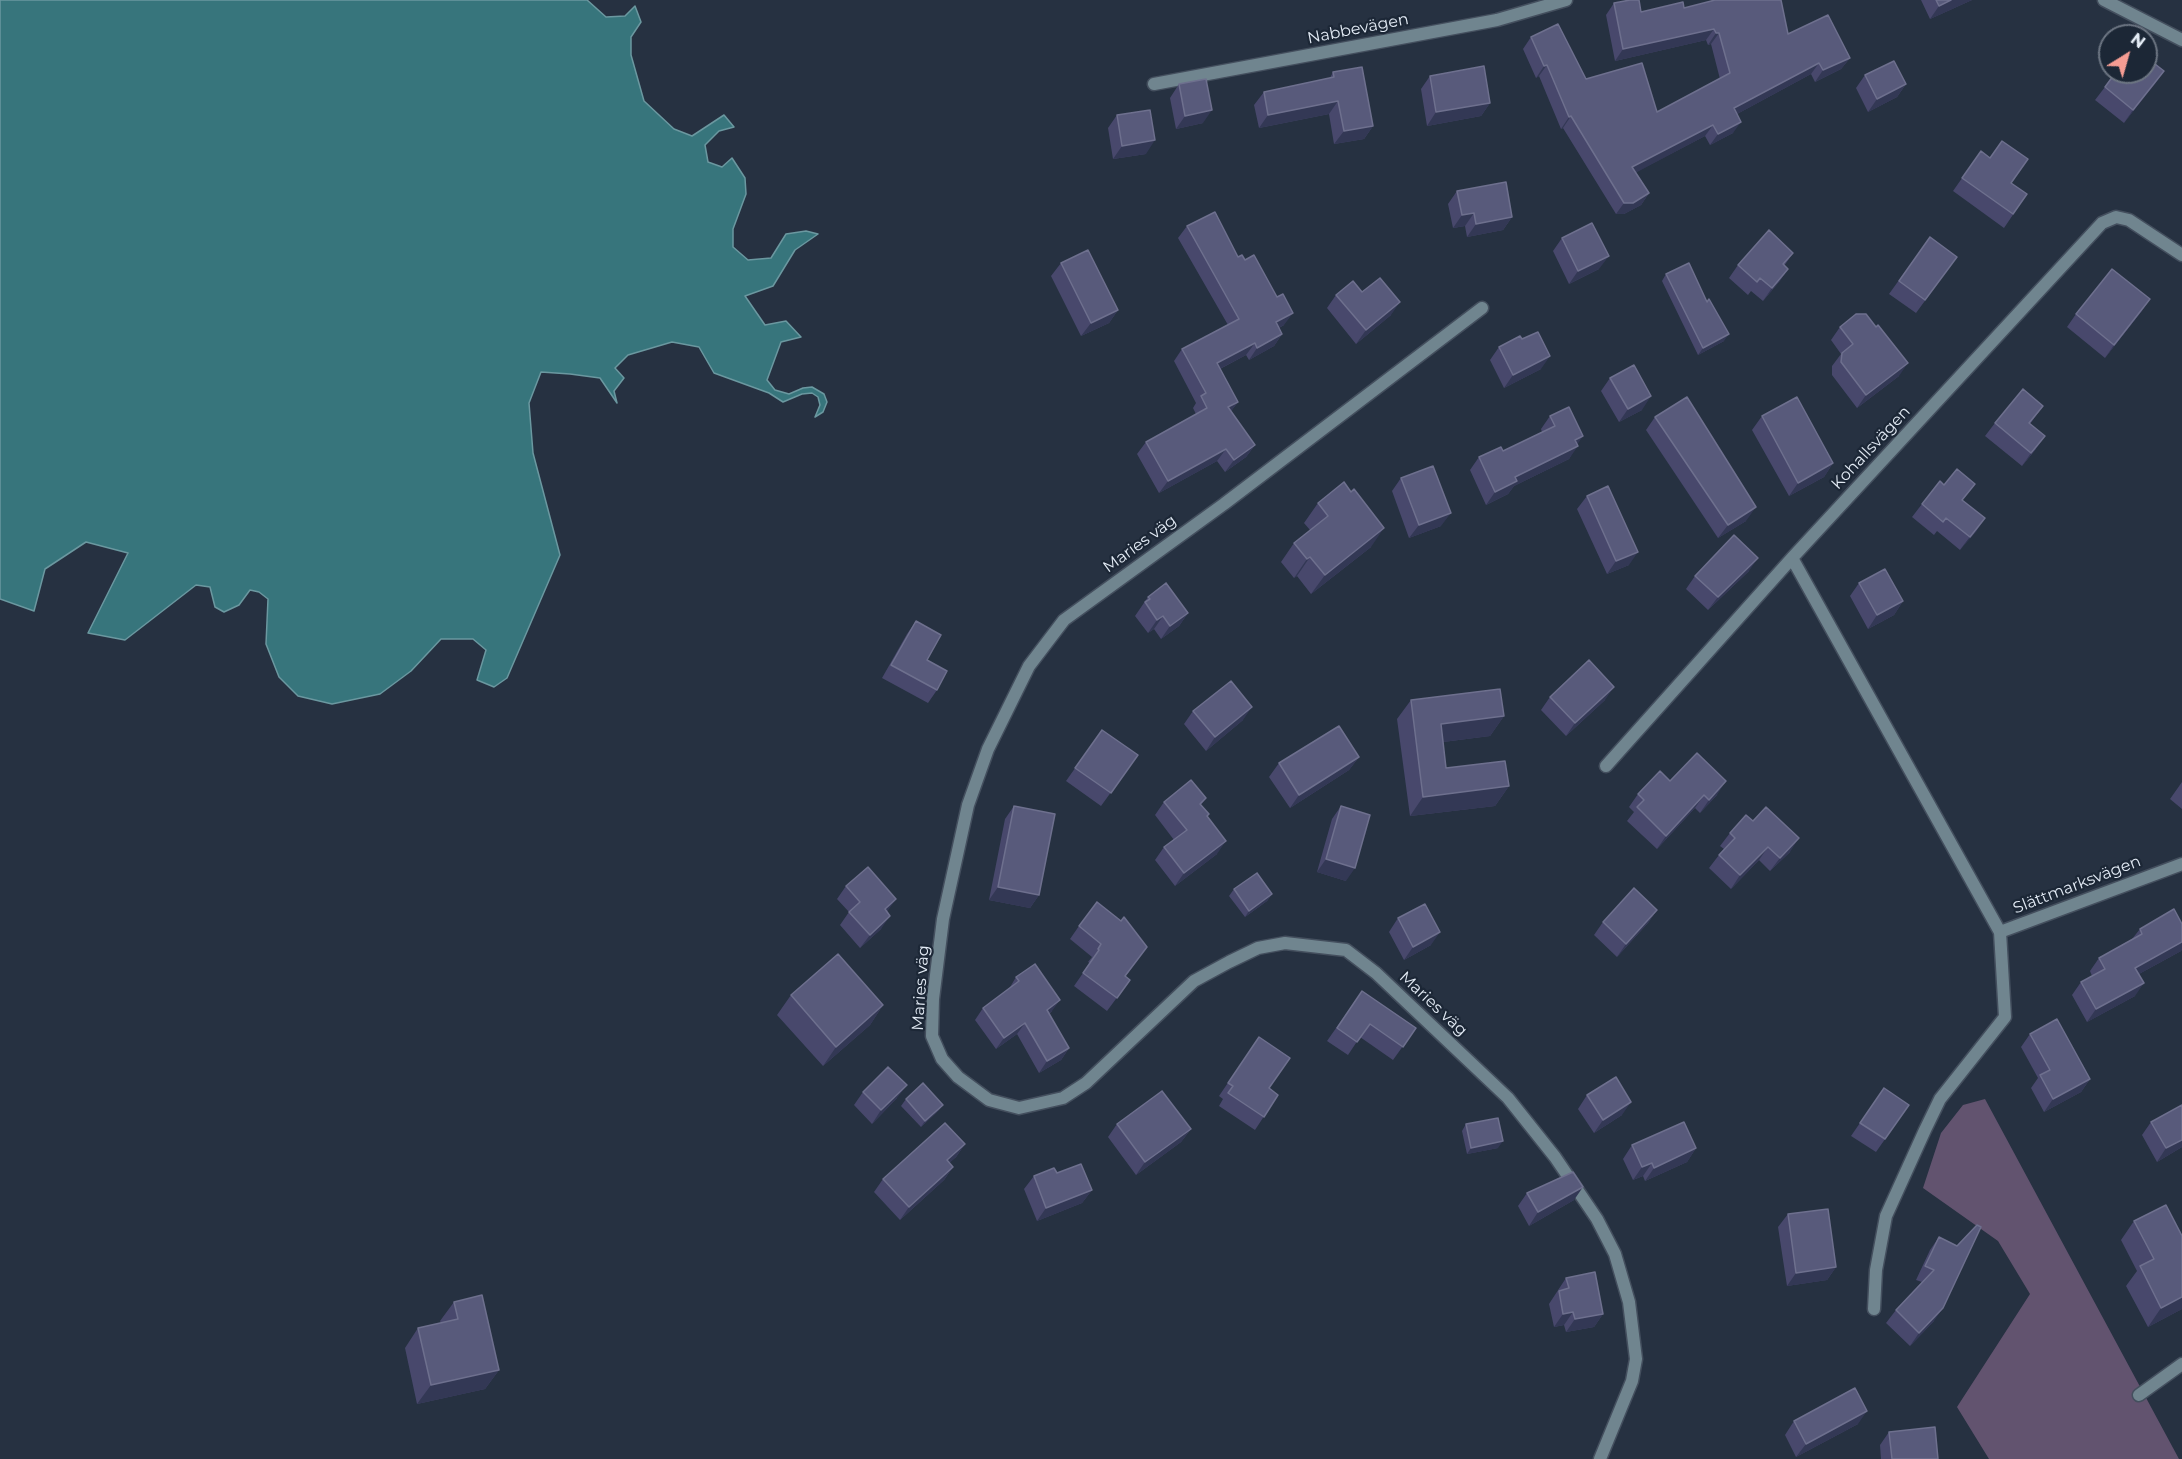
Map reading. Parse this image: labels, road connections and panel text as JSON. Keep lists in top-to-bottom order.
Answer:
{
  "streets": {
    "street": [
      "Nabbevägen",
      "Kohallsvägen",
      "Maries väg",
      "Slättmarksvägen"
    ]
  },
  "north": "top right"
}
